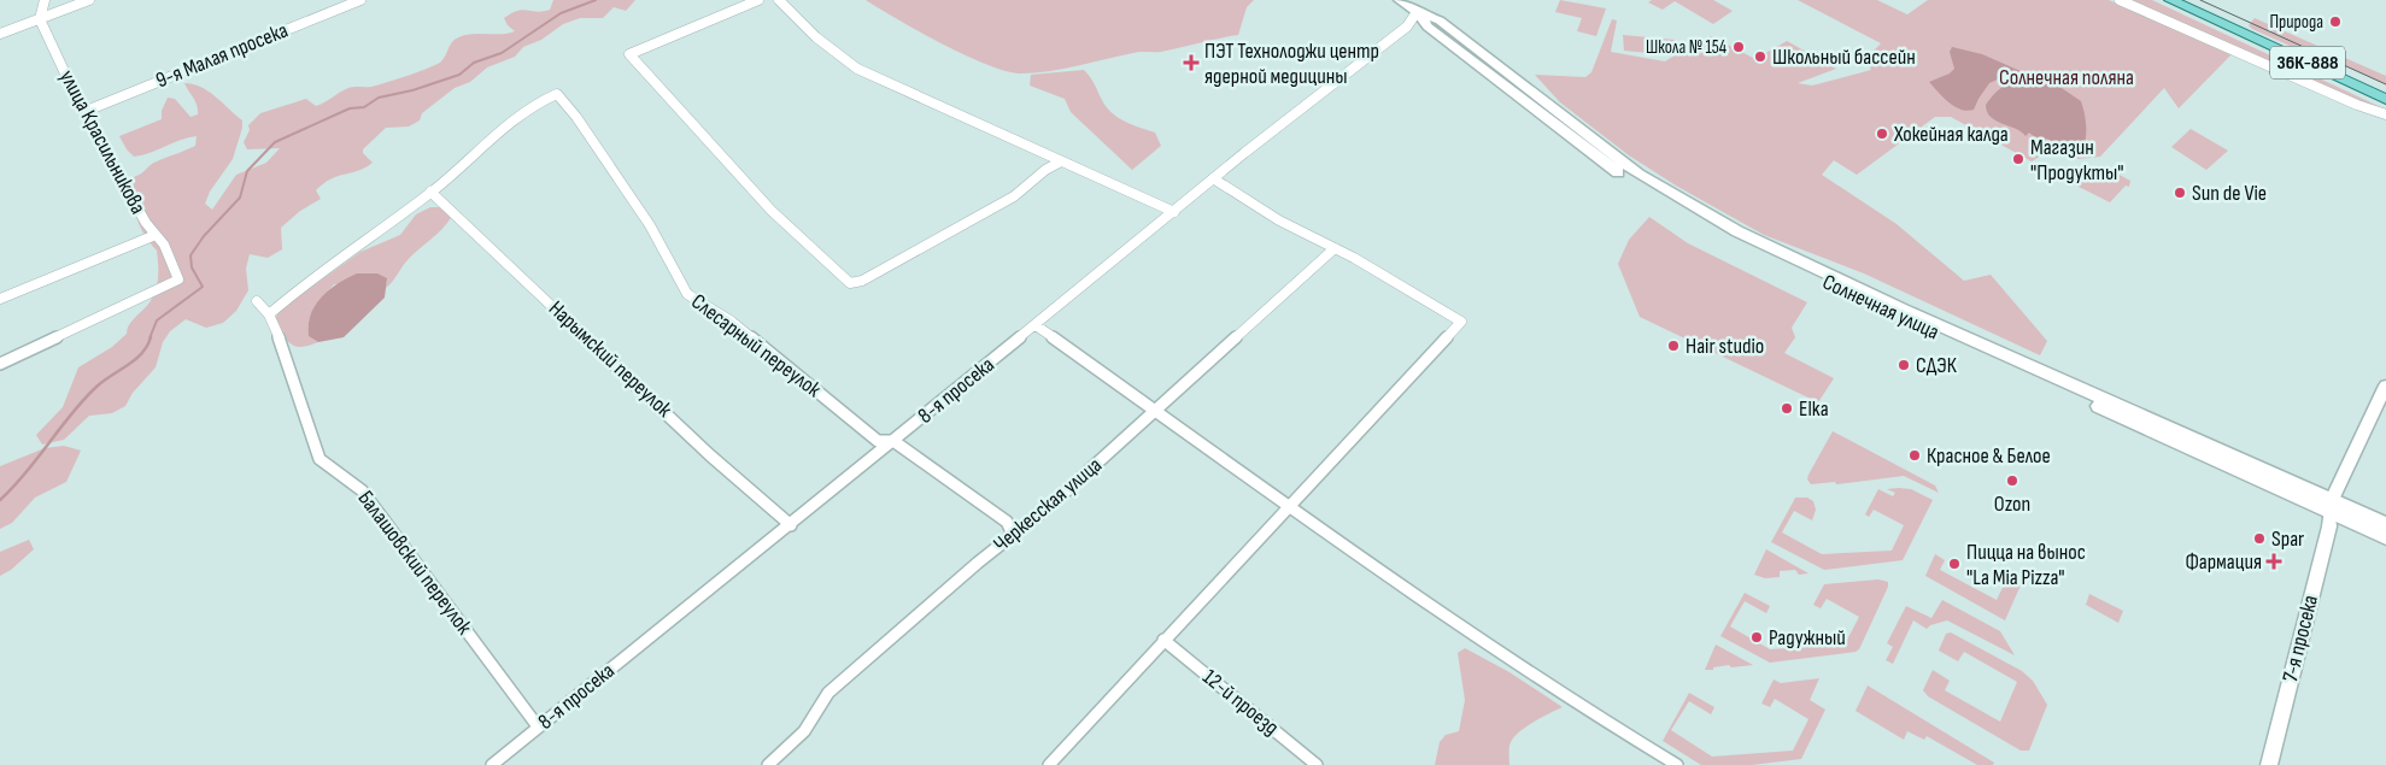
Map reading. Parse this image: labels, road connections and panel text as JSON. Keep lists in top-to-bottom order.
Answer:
{
  "streets": {
    "main road": ["36К-888", "Солнечная улица"],
    "street": [
      "9-я Малая просека",
      "улица Красильникова",
      "Слесарный переулок",
      "Нарымский переулок",
      "8-я просека",
      "Черкесская улица",
      "Балашовский переулок",
      "7-я просека",
      "12-й проезд"
    ]
  },
  "crossings": [
    ["9-я Малая просека", "улица Красильникова"],
    ["Солнечная улица", "8-я просека"],
    ["Солнечная улица", "7-я просека"],
    ["Слесарный переулок", "Нарымский переулок"],
    ["Слесарный переулок", "8-я просека"],
    ["Слесарный переулок", "Черкесская улица"],
    ["Нарымский переулок", "8-я просека"],
    ["8-я просека", "Балашовский переулок"]
  ],
  "parks": ["Солнечная поляна"],
  "places": {
    "other": [
      "Природа",
      "Школа № 154",
      "Школьный бассейн",
      "Хокейная калда",
      "Магазин \"Продукты\"",
      "Sun de Vie",
      "Hair studio",
      "СДЭК",
      "Elka",
      "Красное & Белое",
      "Ozon",
      "Spar",
      "Пицца на вынос \"La Mia Pizza\"",
      "Радужный"
    ],
    "health": ["ПЭТ Технолоджи центр ядерной медицины", "Фармация"]
  }
}
